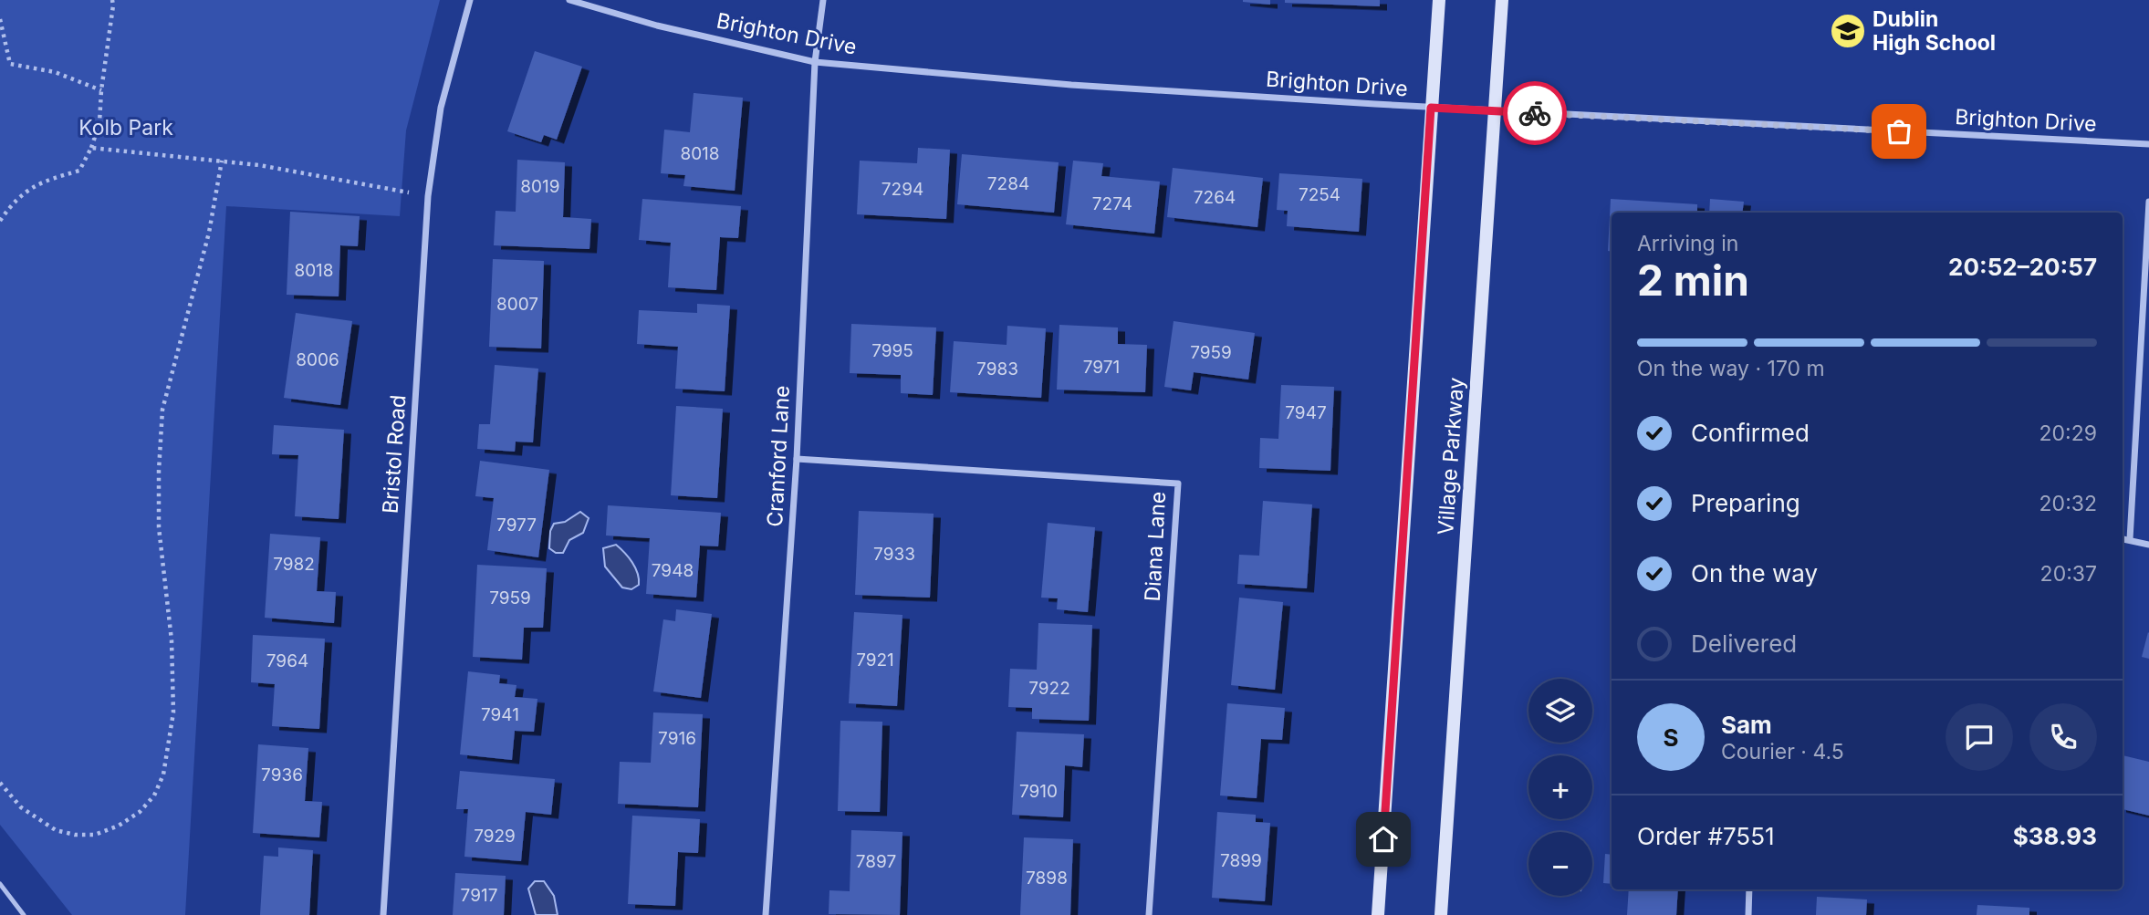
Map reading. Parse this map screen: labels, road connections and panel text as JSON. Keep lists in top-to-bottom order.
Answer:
{
  "streets": {
    "street": [
      "Brighton Drive",
      "Bristol Road",
      "Cranford Lane",
      "Village Parkway",
      "Diana Lane"
    ]
  },
  "crossings": [
    ["Brighton Drive", "Cranford Lane"],
    ["Brighton Drive", "Village Parkway"],
    ["Cranford Lane", "Diana Lane"]
  ],
  "parks": ["Kolb Park"],
  "places": {
    "school or university": ["Dublin High School"]
  },
  "house_numbers": [
    "8018",
    "7284",
    "8019",
    "7294",
    "7254",
    "7264",
    "7274",
    "8018",
    "8007",
    "7995",
    "7959",
    "8006",
    "7971",
    "7983",
    "7947",
    "7977",
    "7933",
    "7982",
    "7948",
    "7959",
    "7921",
    "7964",
    "7922",
    "7941",
    "7916",
    "7936",
    "7910",
    "7929",
    "7899",
    "7897",
    "7898",
    "7917"
  ],
  "page": {
    "heading": ["2 min", "Arriving in", "20:52–20:57"],
    "panel": [
      "Sam",
      "Courier · 4.5",
      "Order #7551",
      "$38.93"
    ],
    "bar": "On the way · 170 m",
    "list": [
      ["Confirmed", "20:29"],
      ["Preparing", "20:32"],
      ["On the way", "20:37"],
      "Delivered"
    ],
    "map_buttons": ["+", "−"],
    "round": "S"
  }
}
